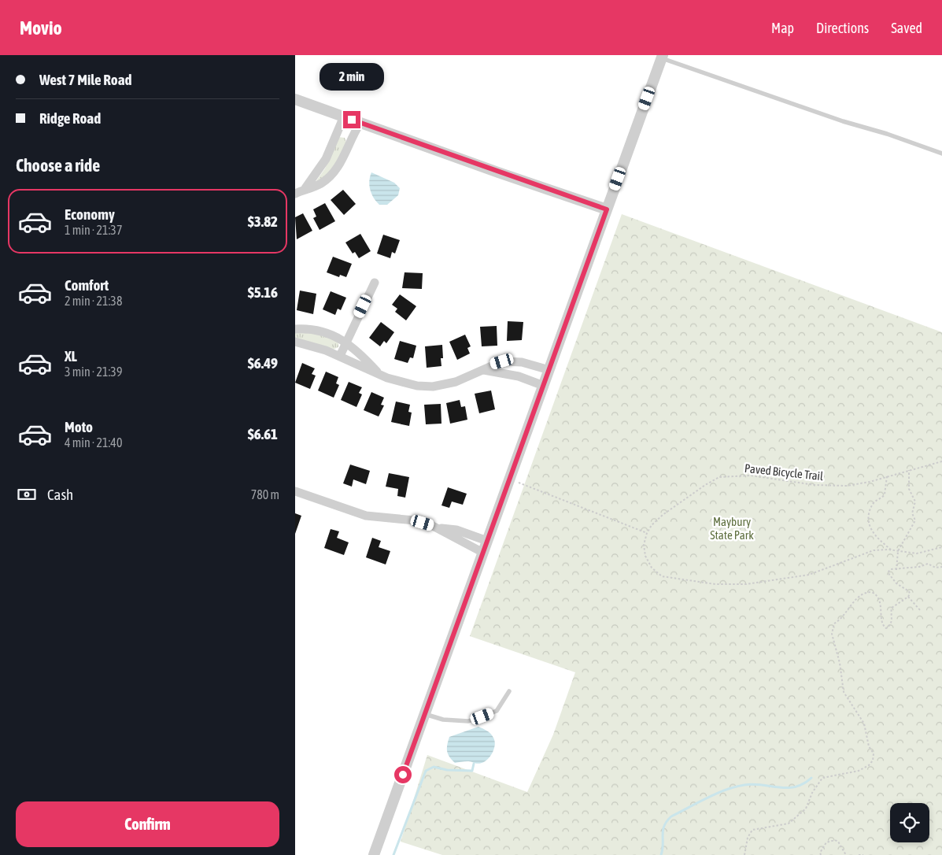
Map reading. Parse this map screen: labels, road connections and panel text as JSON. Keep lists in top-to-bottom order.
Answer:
{
  "streets": {
    "path": ["Paved Bicycle Trail"]
  },
  "parks": ["Maybury State Park"],
  "page": {
    "header": "Movio",
    "nav": ["Map", "Directions", "Saved"],
    "banner": ["West 7 Mile Road", "Ridge Road"],
    "bubble": "2 min",
    "heading": "Choose a ride",
    "list": [
      {
        "name": "Economy",
        "note": "1 min · 21:37",
        "value": "$3.82"
      },
      {
        "name": "Comfort",
        "note": "2 min · 21:38",
        "value": "$5.16"
      },
      {
        "name": "XL",
        "note": "3 min · 21:39",
        "value": "$6.49"
      },
      {
        "name": "Moto",
        "note": "4 min · 21:40",
        "value": "$6.61"
      }
    ],
    "pay": ["Cash", "780 m"],
    "buttons": "Confirm"
  }
}
